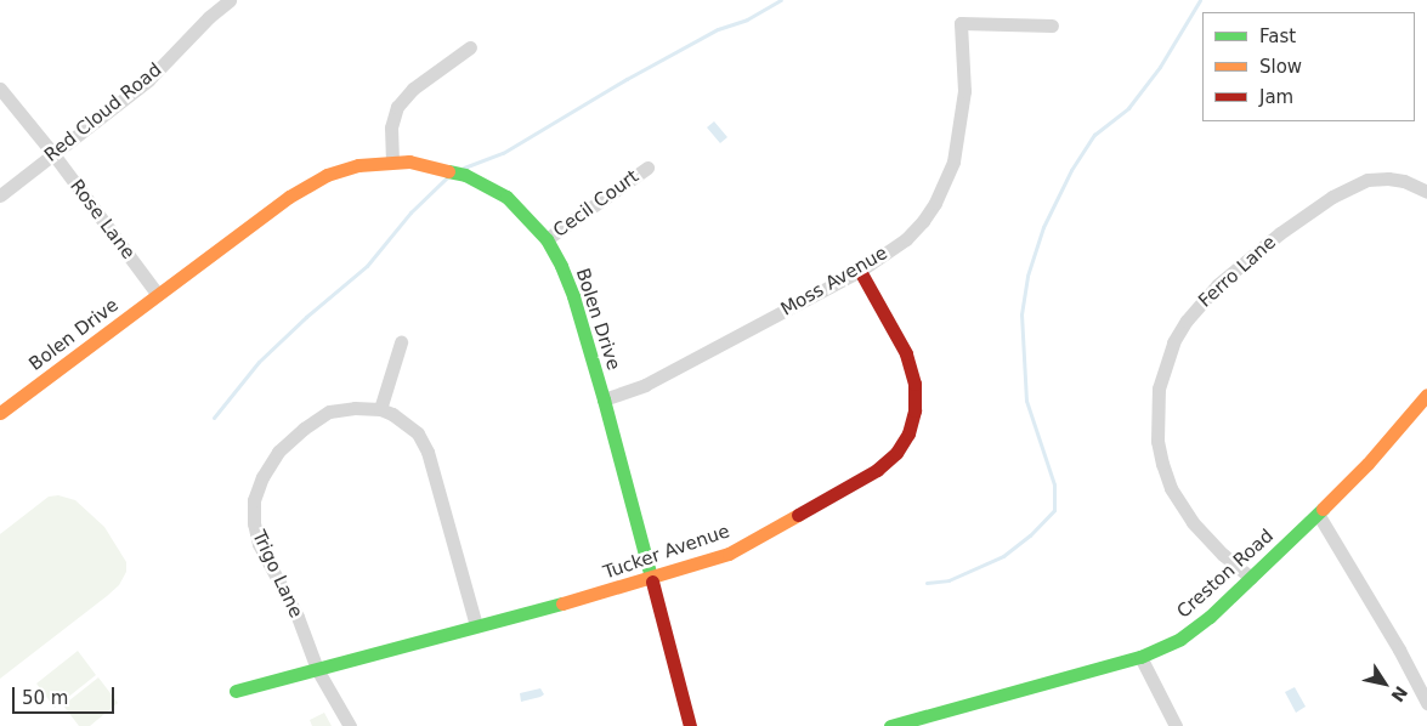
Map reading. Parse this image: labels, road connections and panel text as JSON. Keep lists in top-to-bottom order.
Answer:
{
  "streets": {
    "street": [
      "Red Cloud Road",
      "Cecil Court",
      "Rose Lane",
      "Ferro Lane",
      "Moss Avenue",
      "Bolen Drive",
      "Tucker Avenue",
      "Trigo Lane",
      "Creston Road"
    ]
  },
  "crossings": [
    ["Red Cloud Road", "Rose Lane"],
    ["Cecil Court", "Bolen Drive"],
    ["Rose Lane", "Bolen Drive"],
    ["Ferro Lane", "Creston Road"],
    ["Moss Avenue", "Bolen Drive"],
    ["Moss Avenue", "Tucker Avenue"],
    ["Bolen Drive", "Tucker Avenue"],
    ["Tucker Avenue", "Trigo Lane"]
  ],
  "legend": ["Fast", "Slow", "Jam"],
  "scale_bar": "50 m",
  "north": "bottom right"
}
